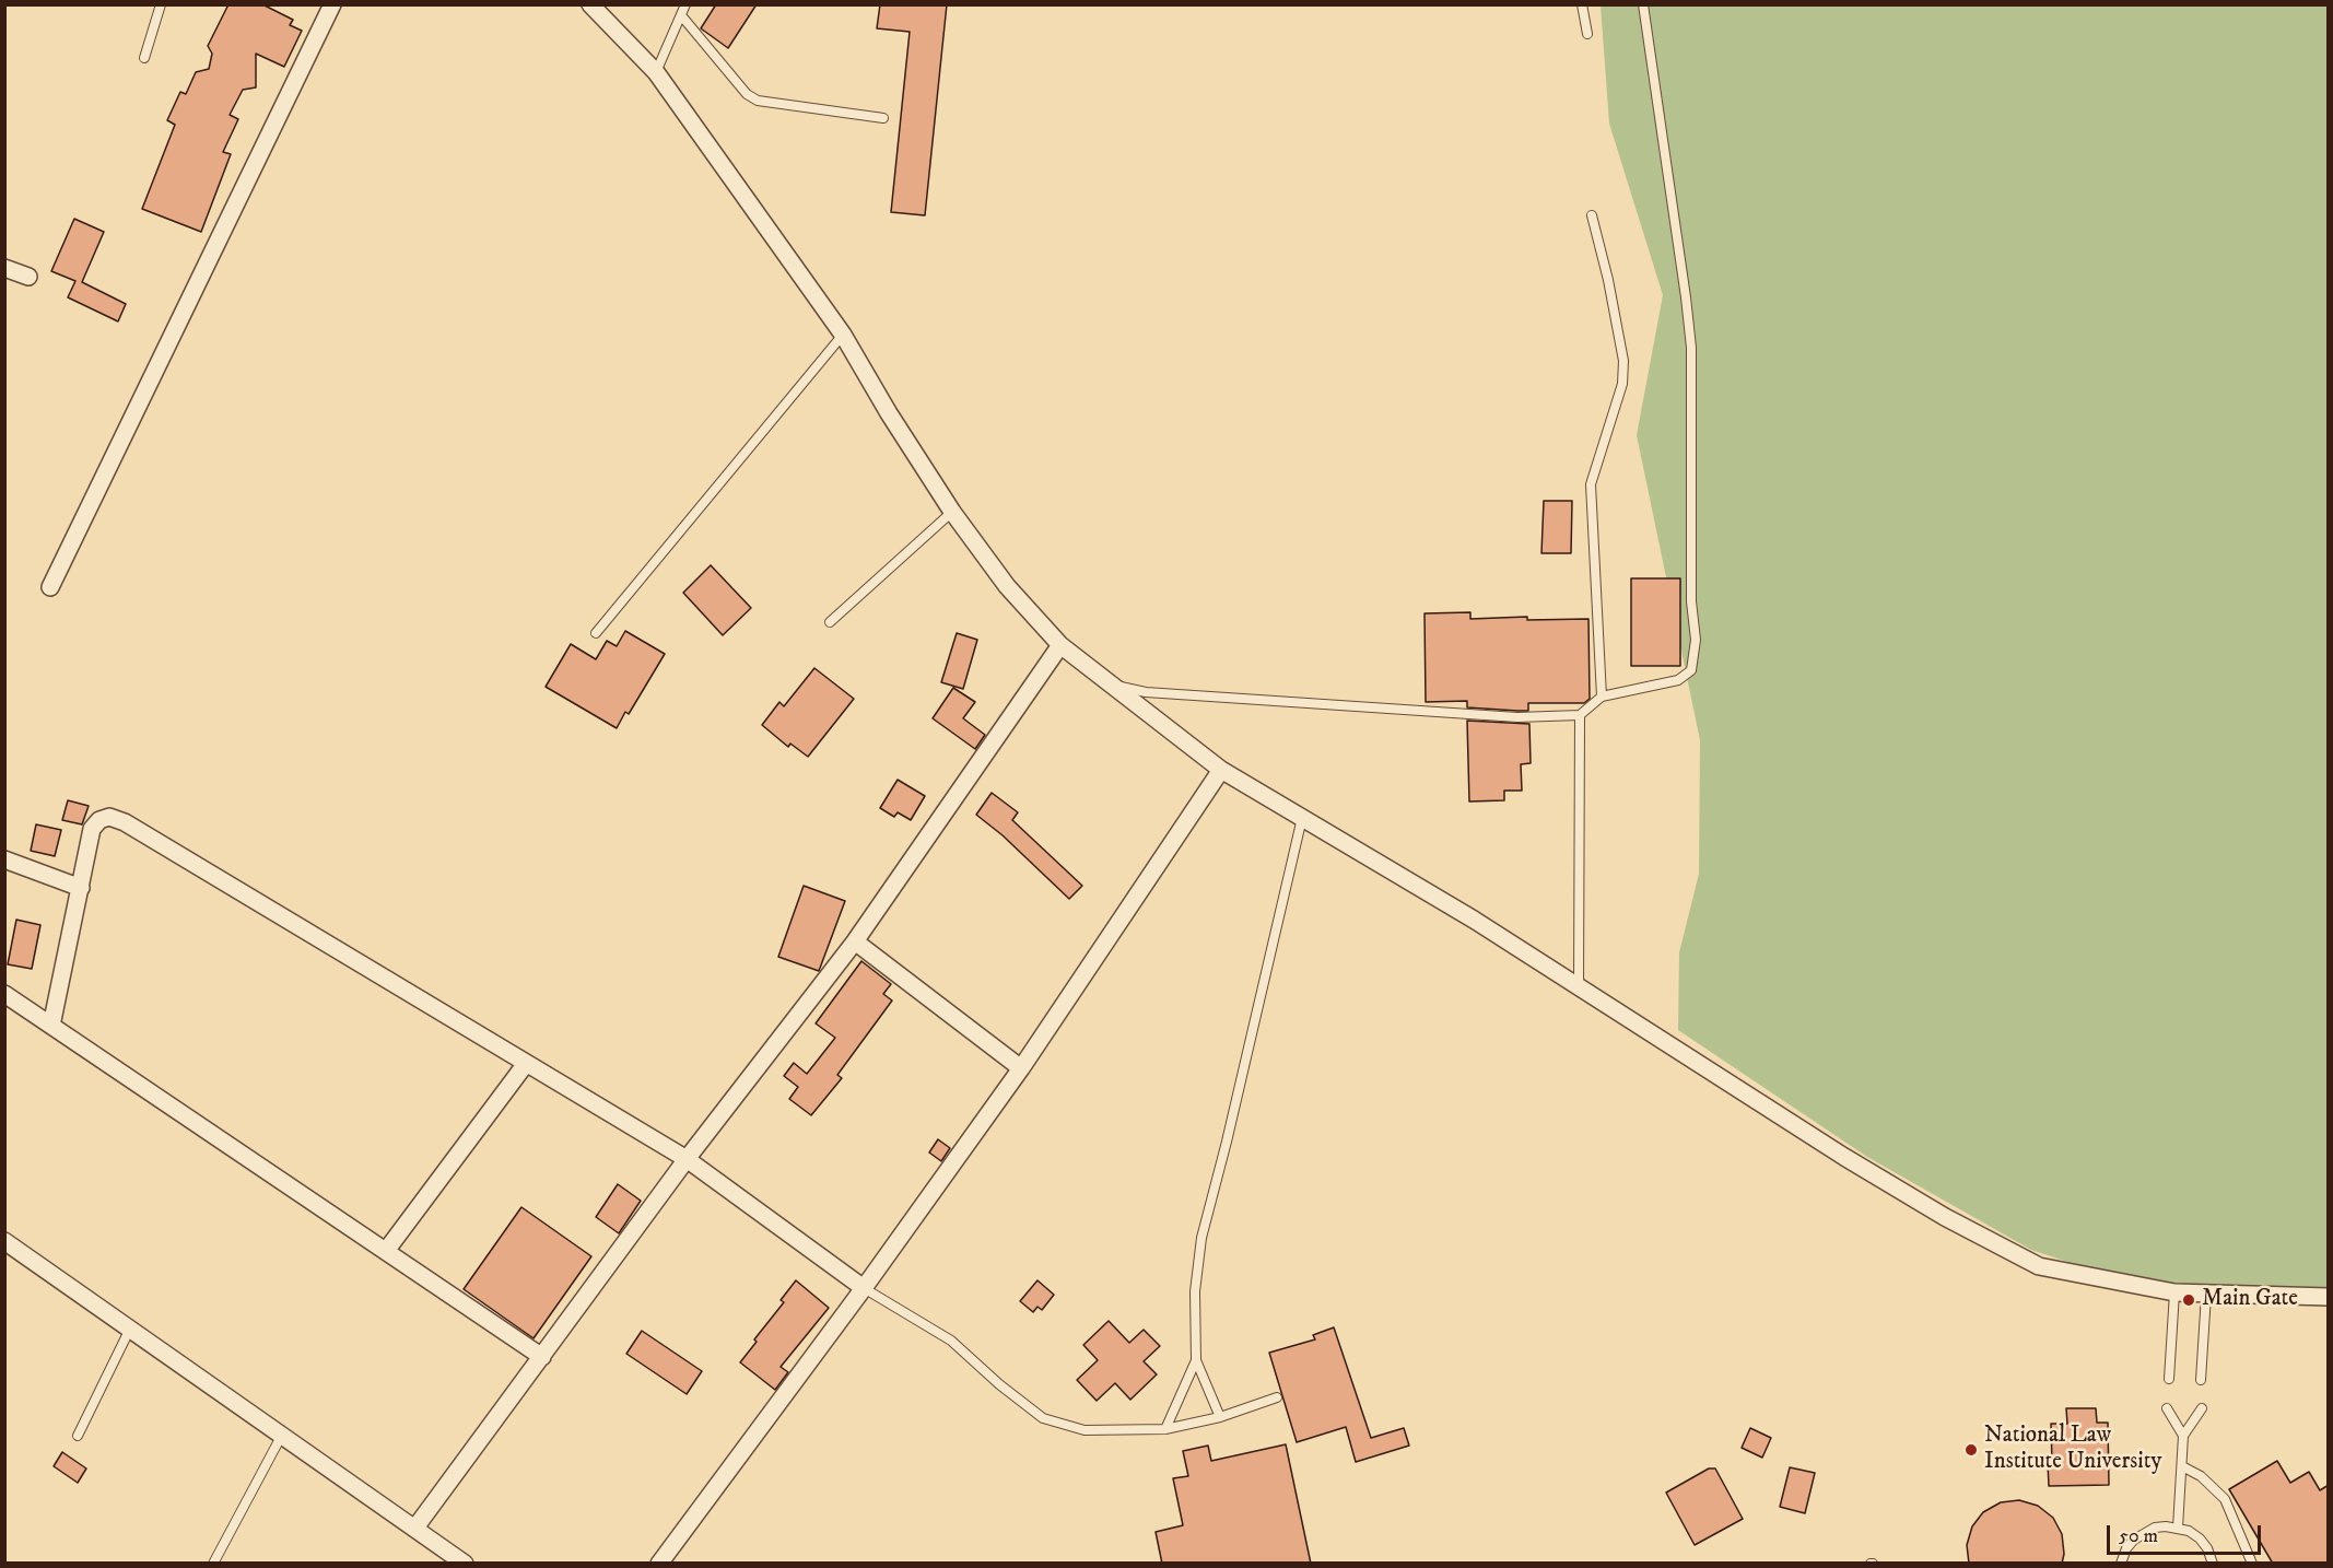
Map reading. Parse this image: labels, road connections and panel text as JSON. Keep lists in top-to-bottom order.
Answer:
{
  "places": ["Main Gate", "National Law Institute University"],
  "scale_bar": "50 m"
}
